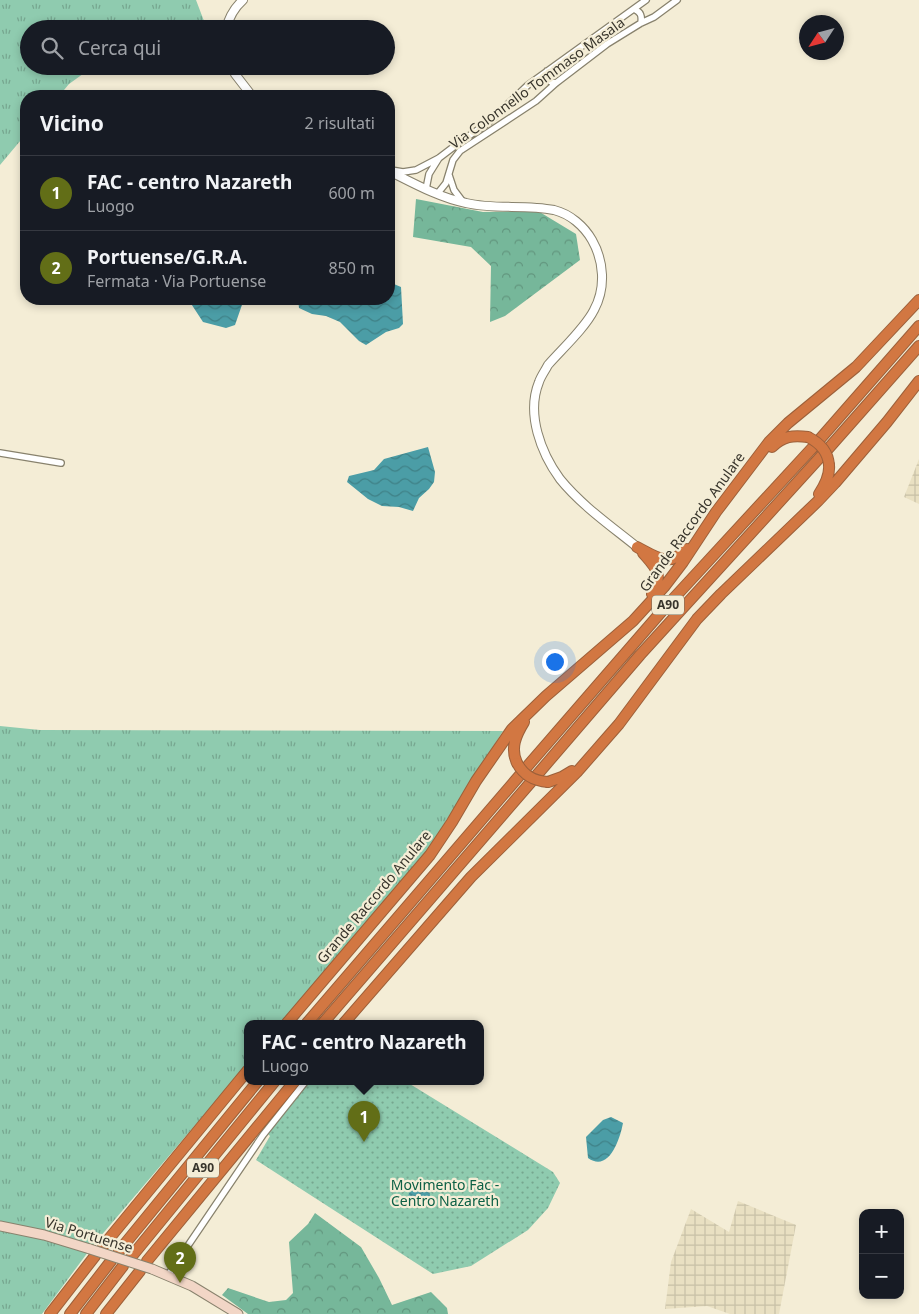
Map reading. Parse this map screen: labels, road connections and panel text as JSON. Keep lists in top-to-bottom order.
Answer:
{
  "streets": {
    "highway": ["Grande Raccordo Anulare", "A90"],
    "main road": ["Via Portuense"],
    "street": ["Via Colonnello Tommaso Masala"]
  },
  "parks": ["Movimento Fac - Centro Nazareth"],
  "north": "bottom left",
  "page": {
    "search": "Cerca qui",
    "heading": ["Vicino", "2 risultati"],
    "list": [
      {
        "mark": "1",
        "name": "FAC - centro Nazareth",
        "note": "Luogo",
        "value": "600 m"
      },
      {
        "mark": "2",
        "name": "Portuense/G.R.A.",
        "note": "Fermata · Via Portuense",
        "value": "850 m"
      }
    ],
    "popup": ["FAC - centro Nazareth", "Luogo"],
    "pins": ["1", "2"],
    "map_buttons": ["+", "−"]
  }
}
